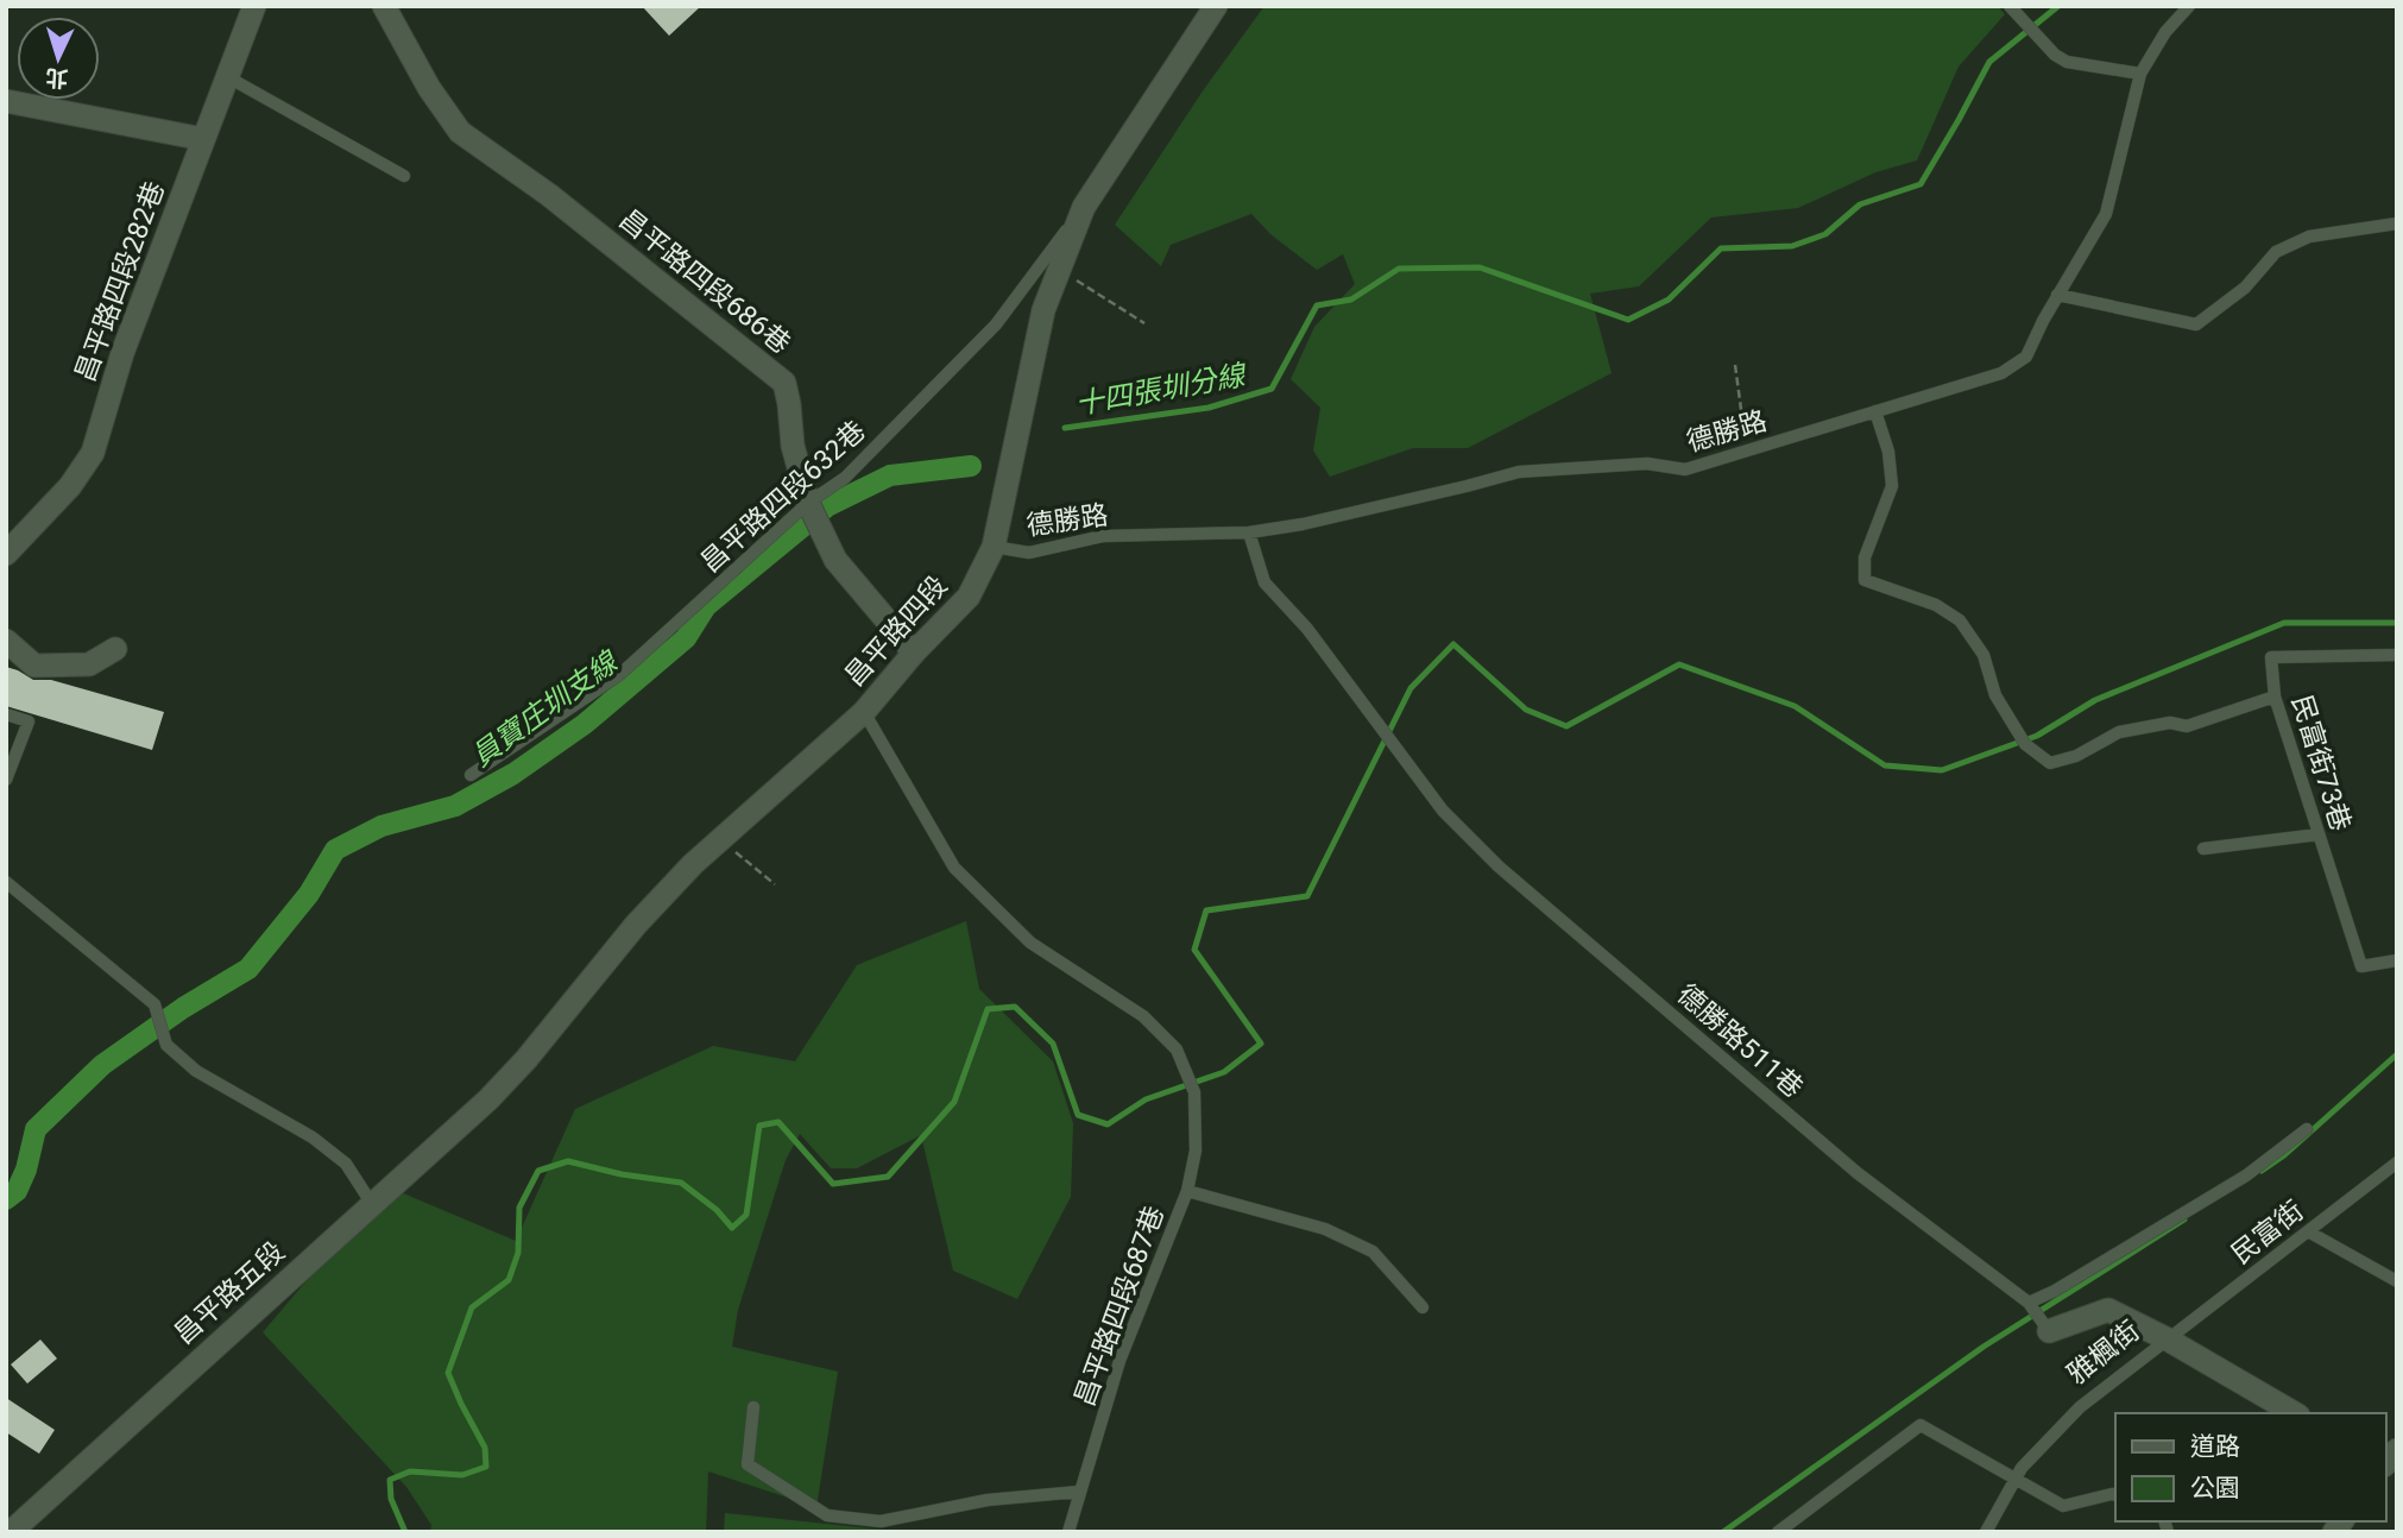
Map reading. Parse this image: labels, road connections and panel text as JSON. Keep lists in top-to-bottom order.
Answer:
{
  "streets": {
    "street": [
      "昌平路四段282巷",
      "昌平路四段686巷",
      "昌平路四段",
      "昌平路五段",
      "雅楓街"
    ],
    "lane": [
      "德勝路",
      "昌平路四段632巷",
      "民富街73巷",
      "德勝路511巷",
      "民富街",
      "昌平路四段687巷"
    ]
  },
  "crossings": [
    ["昌平路四段686巷", "昌平路四段632巷"],
    ["昌平路四段686巷", "昌平路四段"],
    ["德勝路", "昌平路四段"],
    ["德勝路", "德勝路511巷"],
    ["昌平路四段632巷", "昌平路四段"],
    ["昌平路四段", "昌平路五段"],
    ["昌平路四段", "昌平路四段687巷"],
    ["民富街", "雅楓街"]
  ],
  "water": ["十四張圳分線", "員寶庄圳支線"],
  "legend": ["道路", "公園"],
  "north": "bottom"
}
